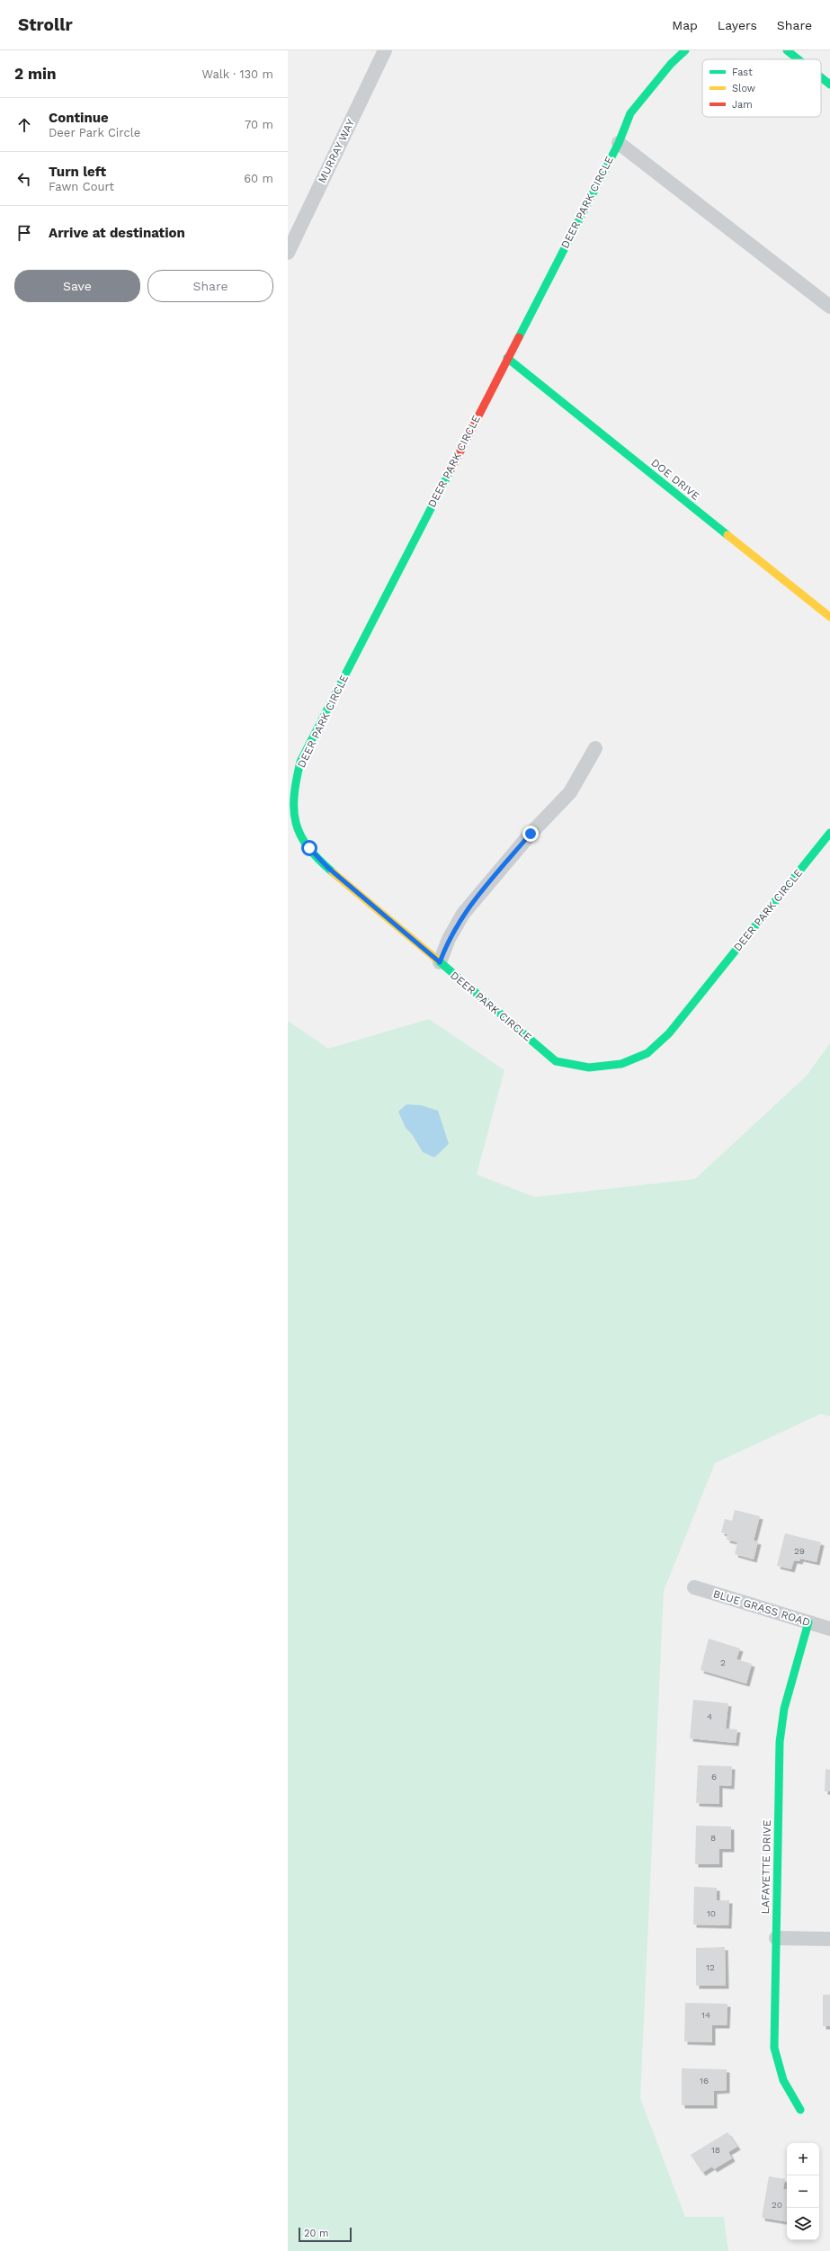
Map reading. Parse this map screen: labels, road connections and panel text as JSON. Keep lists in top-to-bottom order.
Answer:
{
  "streets": {
    "street": [
      "MURRAY WAY",
      "DEER PARK CIRCLE",
      "DOE DRIVE",
      "BLUE GRASS ROAD",
      "LAFAYETTE DRIVE"
    ]
  },
  "crossings": [
    ["DEER PARK CIRCLE", "DOE DRIVE"],
    ["BLUE GRASS ROAD", "LAFAYETTE DRIVE"]
  ],
  "house_numbers": [
    "29",
    "2",
    "4",
    "6",
    "8",
    "10",
    "12",
    "14",
    "16",
    "18",
    "20"
  ],
  "legend": ["Fast", "Slow", "Jam"],
  "scale_bar": "20 m",
  "page": {
    "header": "Strollr",
    "nav": ["Map", "Layers", "Share"],
    "heading": ["2 min", "Walk · 130 m"],
    "list": [
      ["Continue", "Deer Park Circle", "70 m"],
      ["Turn left", "Fawn Court", "60 m"],
      "Arrive at destination"
    ],
    "buttons": ["Save", "Share"],
    "map_buttons": ["+", "−"],
    "scale": "20 m"
  }
}
